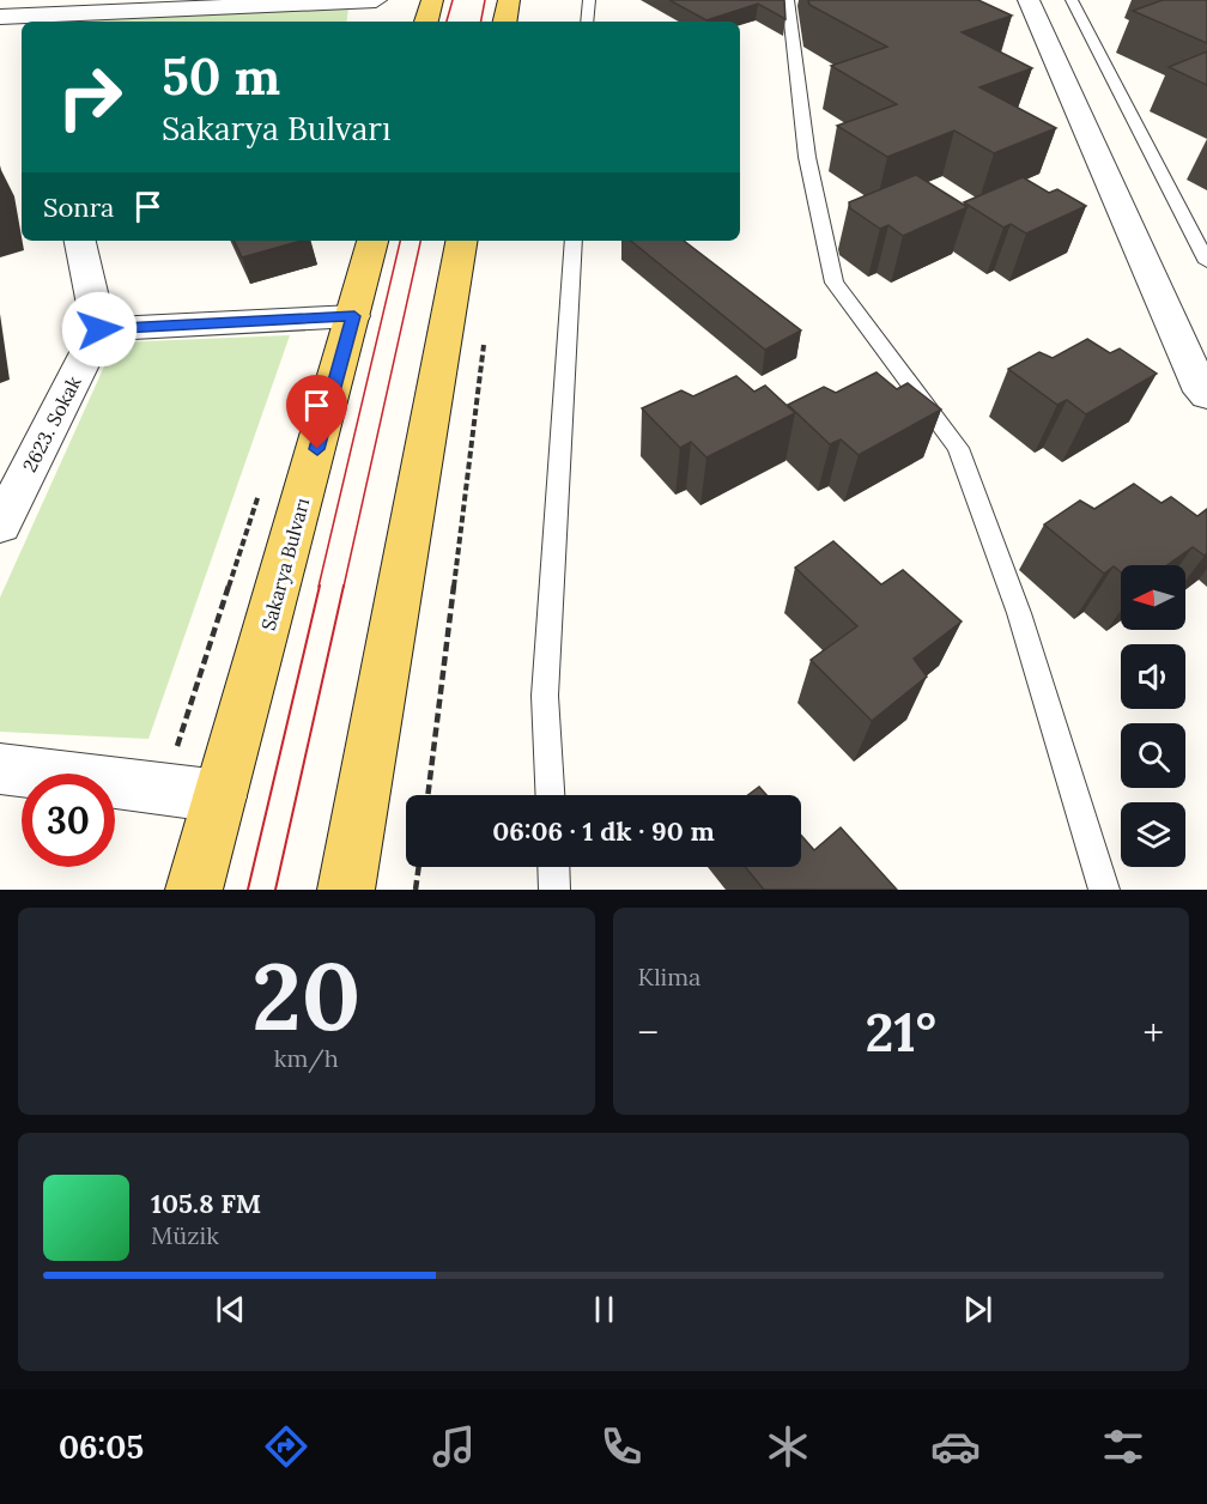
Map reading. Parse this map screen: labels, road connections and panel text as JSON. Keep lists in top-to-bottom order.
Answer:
{
  "streets": {
    "main road": ["Sakarya Bulvarı"],
    "street": ["2623. Sokak"]
  },
  "north": "left",
  "page": {
    "turn": ["50 m", "Sakarya Bulvarı"],
    "then": "Sonra",
    "limit": "30",
    "trip": "06:06 · 1 dk · 90 m",
    "tile": [
      ["20", "km/h"],
      "Klima"
    ],
    "heat": ["−", "21°", "+"],
    "song": ["105.8 FM", "Müzik"],
    "tabs": "06:05"
  }
}
